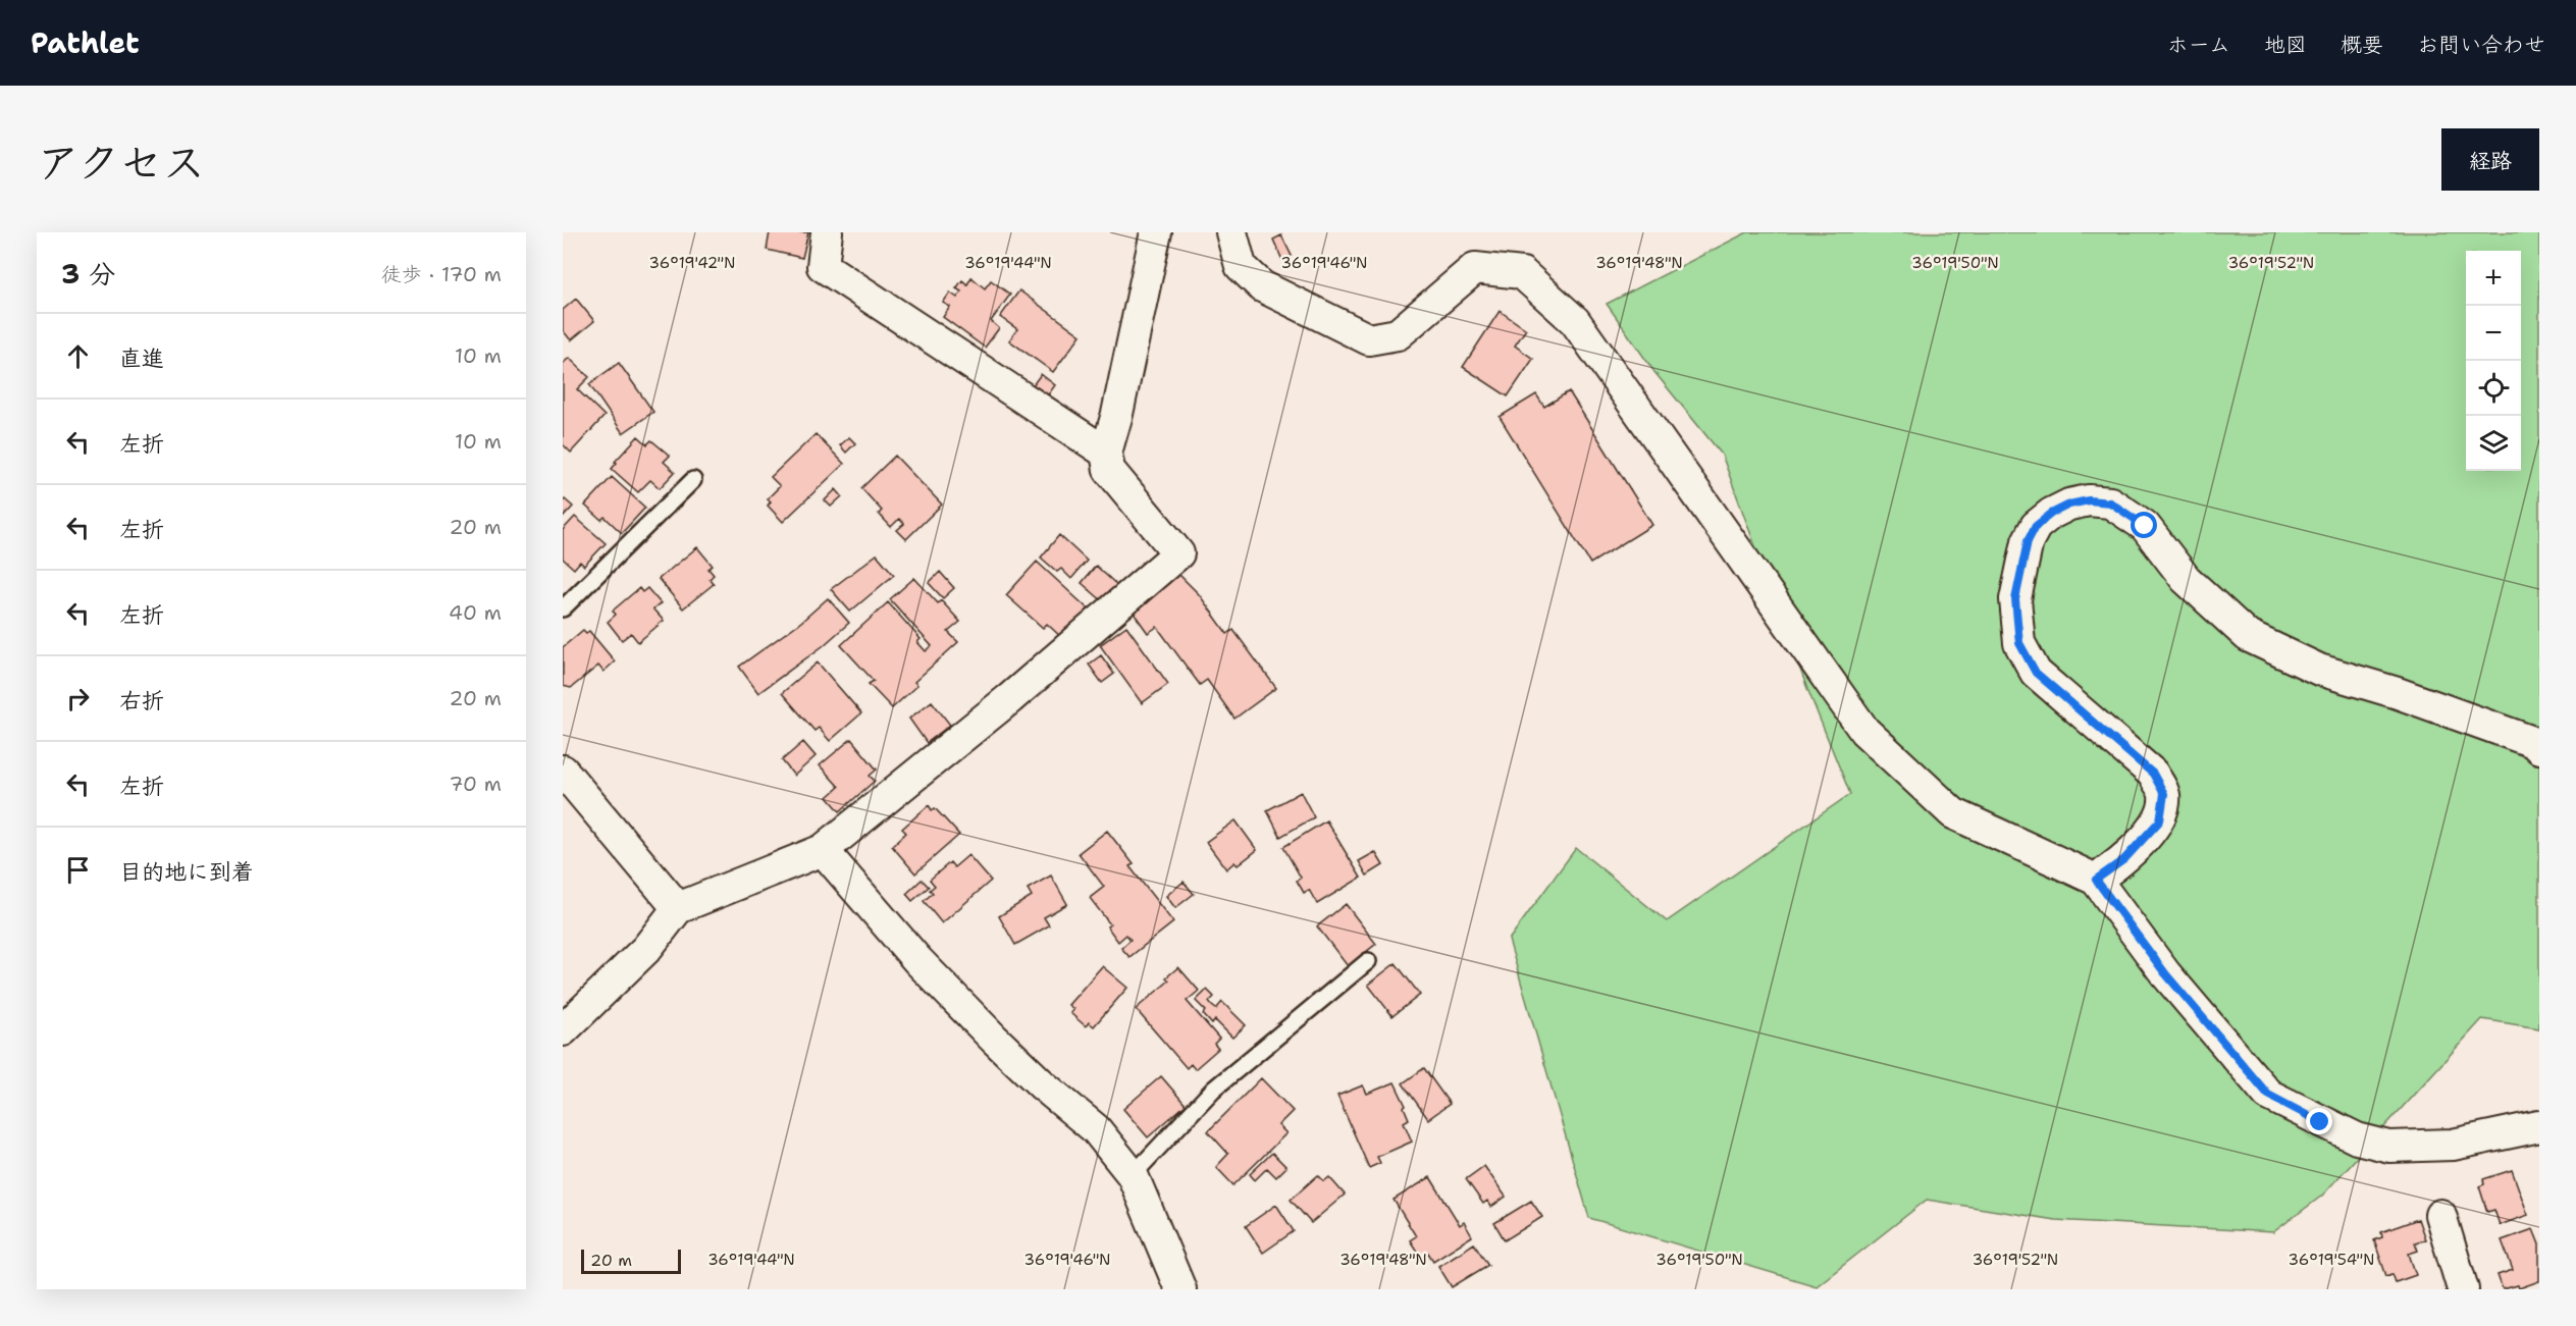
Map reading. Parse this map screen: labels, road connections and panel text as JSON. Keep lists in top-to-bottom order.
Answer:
{
  "scale_bar": "20 m",
  "page": {
    "header": "Pathlet",
    "nav": [
      "ホーム",
      "地図",
      "概要",
      "お問い合わせ"
    ],
    "title": "アクセス",
    "buttons": "経路",
    "heading": ["3 分", "徒歩 · 170 m"],
    "map_buttons": ["+", "−"],
    "list": [
      ["直進", "10 m"],
      ["左折", "10 m"],
      ["左折", "20 m"],
      ["左折", "40 m"],
      ["右折", "20 m"],
      ["左折", "70 m"],
      "目的地に到着"
    ],
    "scale": "20 m"
  },
  "coordinates": [
    "36°19'42\"N",
    "36°19'50\"N",
    "36°19'44\"N",
    "36°19'46\"N",
    "36°19'48\"N",
    "36°19'52\"N",
    "36°19'54\"N"
  ]
}
